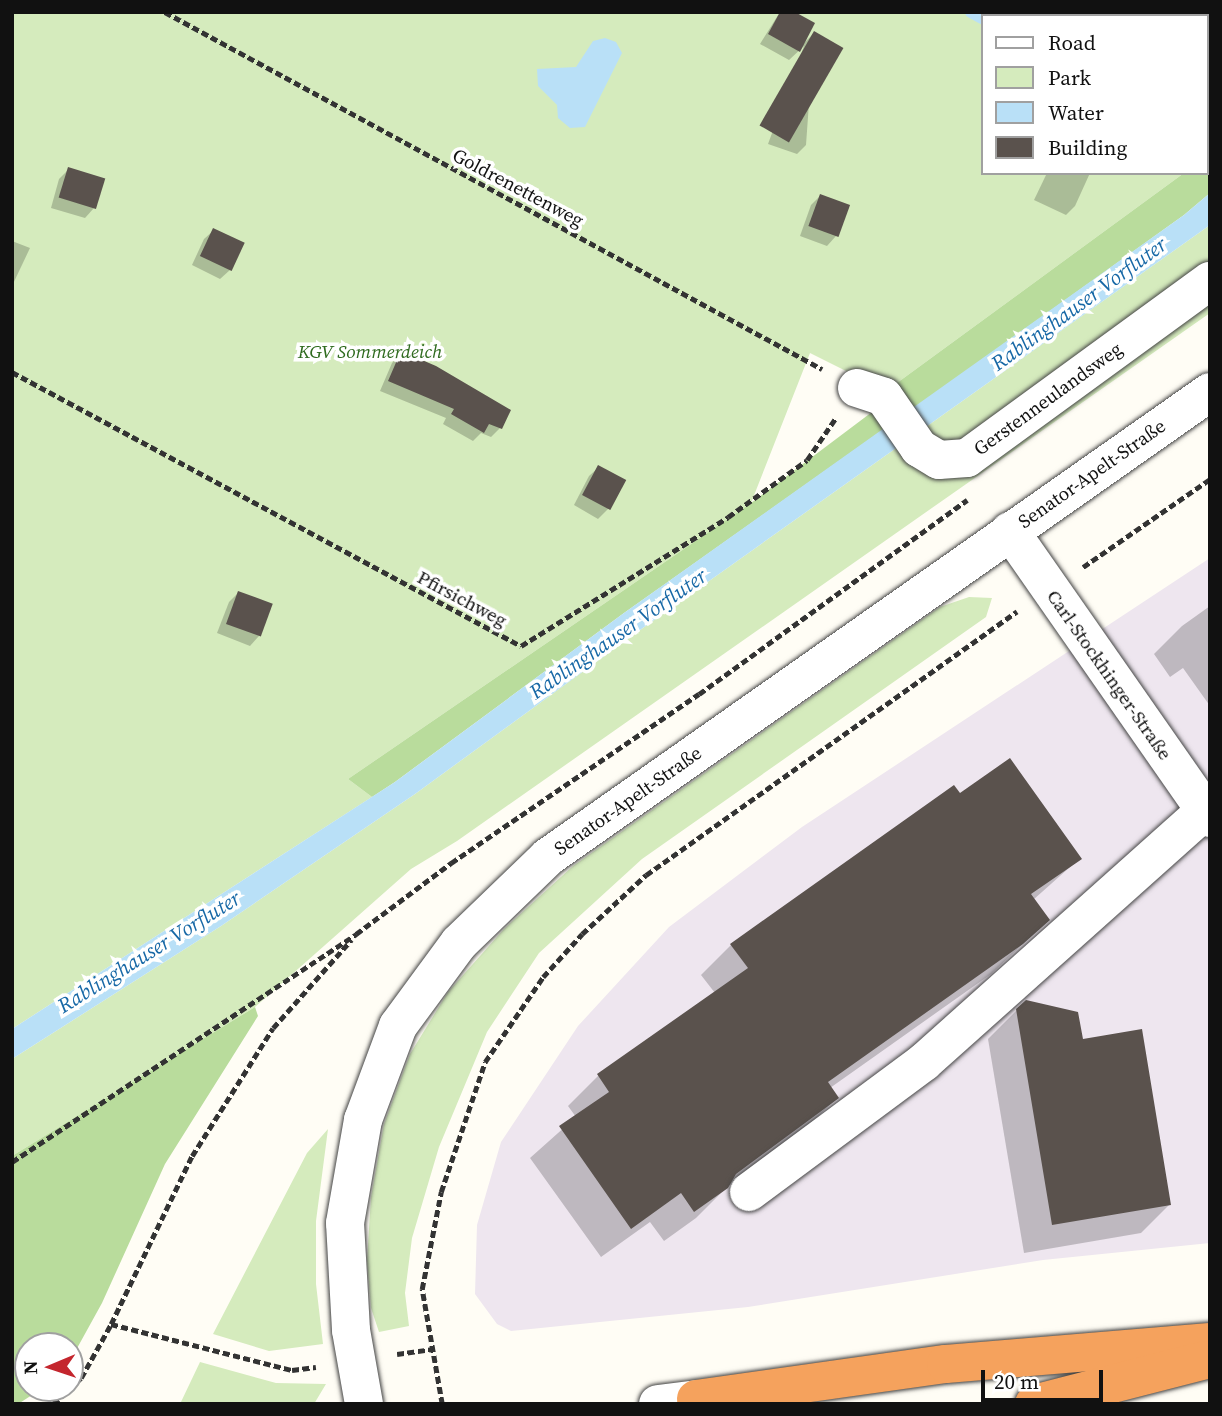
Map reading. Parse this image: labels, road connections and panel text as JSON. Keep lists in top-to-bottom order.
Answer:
{
  "streets": {
    "street": ["Gerstenneulandsweg", "Senator-Apelt-Straße", "Carl-Stockhinger-Straße"],
    "path": ["Goldrenettenweg", "Pfirsichweg"]
  },
  "crossings": [
    ["Goldrenettenweg", "Gerstenneulandsweg"],
    ["Goldrenettenweg", "Pfirsichweg"],
    ["Gerstenneulandsweg", "Pfirsichweg"],
    ["Senator-Apelt-Straße", "Carl-Stockhinger-Straße"]
  ],
  "water": ["Rablinghauser Vorfluter"],
  "parks": ["KGV Sommerdeich"],
  "legend": [
    "Road",
    "Park",
    "Water",
    "Building"
  ],
  "scale_bar": "20 m",
  "north": "left"
}
